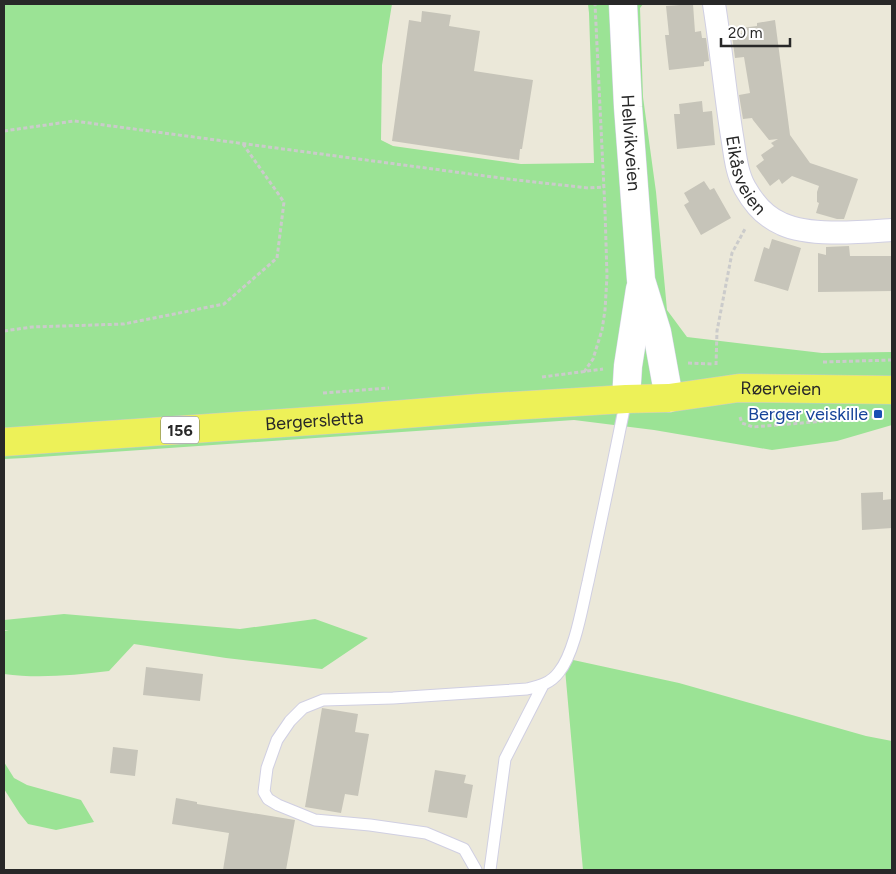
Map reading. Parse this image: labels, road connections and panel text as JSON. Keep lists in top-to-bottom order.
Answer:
{
  "streets": {
    "main road": [
      "Hellvikveien",
      "Røerveien",
      "Bergersletta",
      "156"
    ],
    "street": ["Eikåsveien"]
  },
  "crossings": [
    ["Hellvikveien", "Røerveien"],
    ["Hellvikveien", "Bergersletta"],
    ["Røerveien", "Bergersletta"]
  ],
  "places": {
    "transit": ["Berger veiskille"]
  },
  "scale_bar": "20 m"
}
